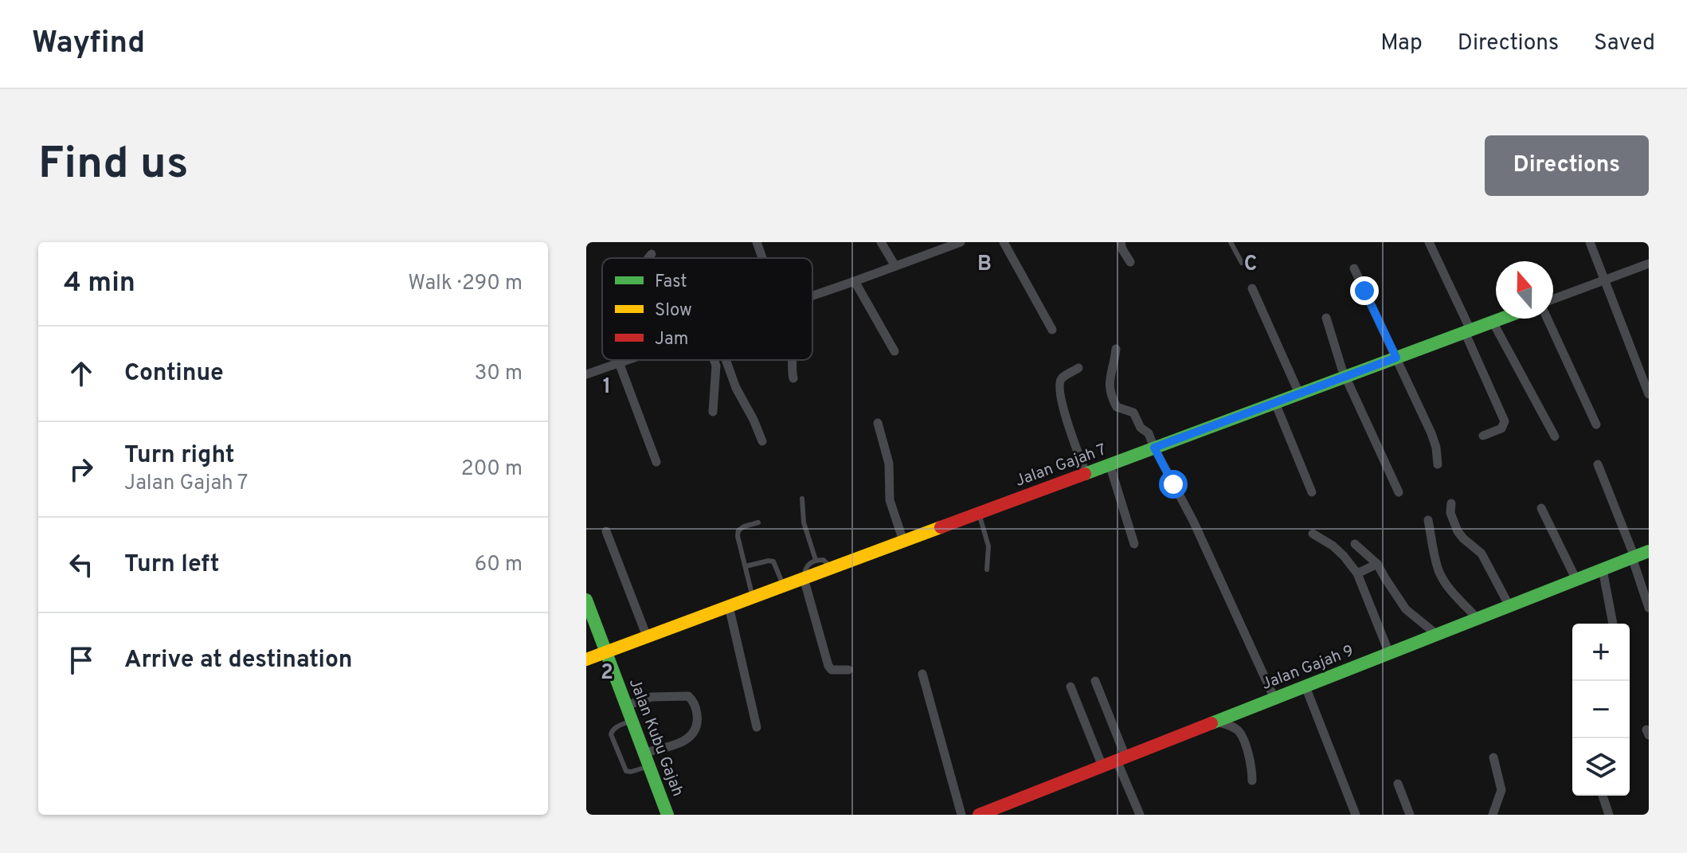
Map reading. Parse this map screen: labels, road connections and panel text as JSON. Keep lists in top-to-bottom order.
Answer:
{
  "streets": {
    "street": ["Jalan Gajah 7", "Jalan Gajah 9", "Jalan Kubu Gajah"]
  },
  "crossings": [
    ["Jalan Gajah 7", "Jalan Kubu Gajah"]
  ],
  "legend": ["Fast", "Slow", "Jam"],
  "north": "top",
  "page": {
    "header": "Wayfind",
    "nav": ["Map", "Directions", "Saved"],
    "buttons": "Directions",
    "title": "Find us",
    "heading": ["4 min", "Walk · 290 m"],
    "list": [
      ["Continue", "30 m"],
      ["Turn right", "Jalan Gajah 7", "200 m"],
      ["Turn left", "60 m"],
      "Arrive at destination"
    ],
    "map_buttons": ["+", "−"]
  },
  "grid": {
    "columns": ["B", "C"],
    "rows": ["1", "2"]
  }
}
